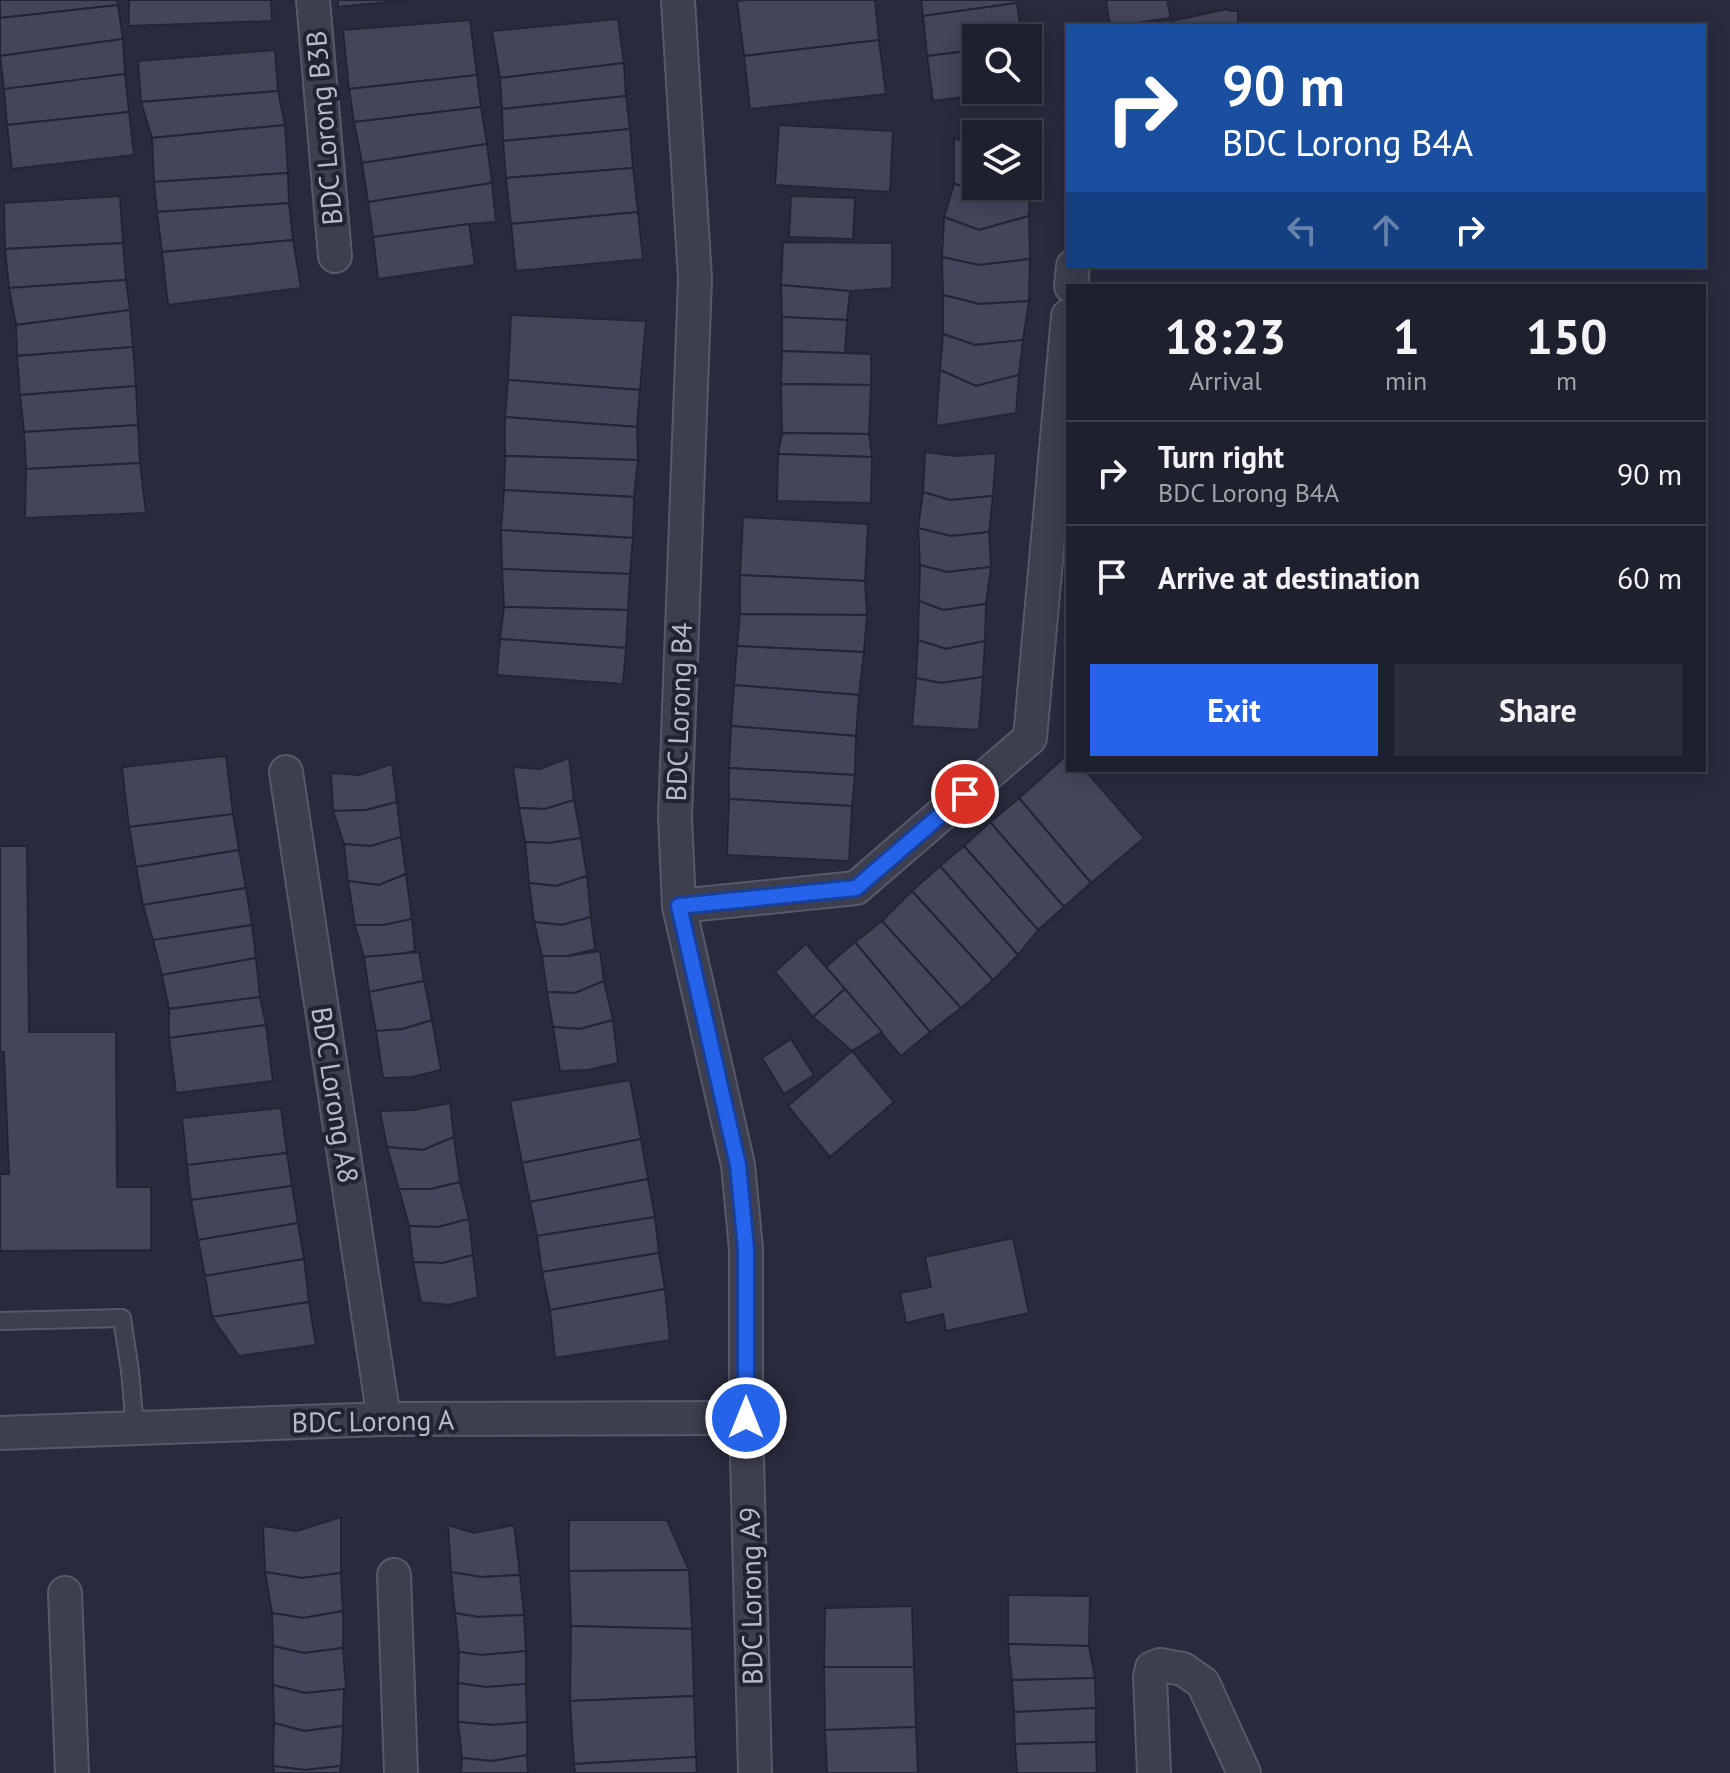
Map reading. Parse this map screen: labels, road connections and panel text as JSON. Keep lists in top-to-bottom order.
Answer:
{
  "streets": {
    "street": [
      "BDC Lorong B3B",
      "BDC Lorong B4",
      "BDC Lorong A8",
      "BDC Lorong A",
      "BDC Lorong A9"
    ]
  },
  "crossings": [
    ["BDC Lorong B4", "BDC Lorong A"],
    ["BDC Lorong B4", "BDC Lorong A9"],
    ["BDC Lorong A8", "BDC Lorong A"],
    ["BDC Lorong A", "BDC Lorong A9"]
  ],
  "page": {
    "turn": ["90 m", "BDC Lorong B4A"],
    "eta": [
      "18:23",
      "Arrival",
      "1",
      "min",
      "150",
      "m"
    ],
    "list": [
      {
        "name": "Turn right",
        "note": "BDC Lorong B4A",
        "value": "90 m"
      },
      {
        "name": "Arrive at destination",
        "value": "60 m"
      }
    ],
    "buttons": ["Exit", "Share"]
  }
}
